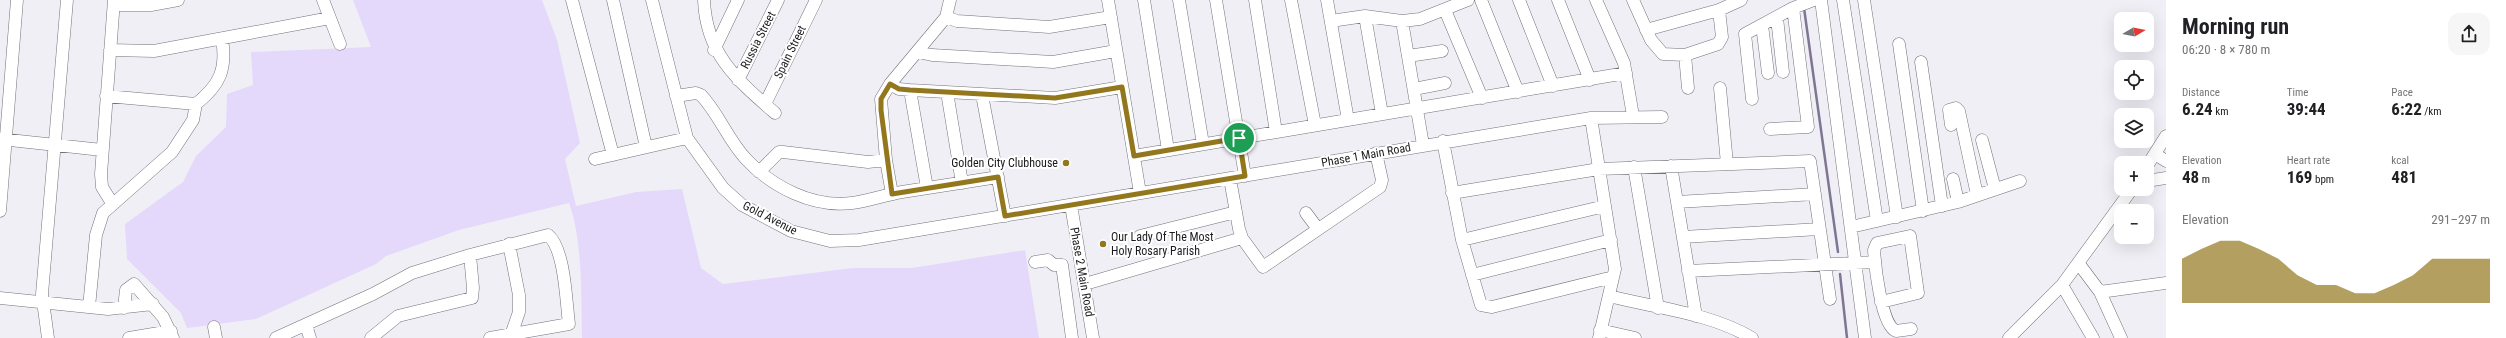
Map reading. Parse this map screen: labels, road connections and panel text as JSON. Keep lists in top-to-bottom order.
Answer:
{
  "streets": {
    "street": [
      "Russia Street",
      "Spain Street",
      "Phase 1 Main Road",
      "Gold Avenue",
      "Phase 2 Main Road"
    ]
  },
  "crossings": [
    ["Phase 1 Main Road", "Gold Avenue"],
    ["Phase 1 Main Road", "Phase 2 Main Road"],
    ["Gold Avenue", "Phase 2 Main Road"]
  ],
  "places": ["Golden City Clubhouse", "Our Lady Of The Most Holy Rosary Parish"],
  "north": "right",
  "page": {
    "heading": ["Morning run", "06:20 · 8 × 780 m"],
    "map_buttons": ["+", "−"],
    "stats": [
      ["Distance", "6.24 km"],
      ["Time", "39:44"],
      ["Pace", "6:22 /km"],
      ["Elevation", "48 m"],
      ["Heart rate", "169 bpm"],
      ["kcal", "481"]
    ],
    "chart": ["Elevation", "291–297 m"]
  }
}
